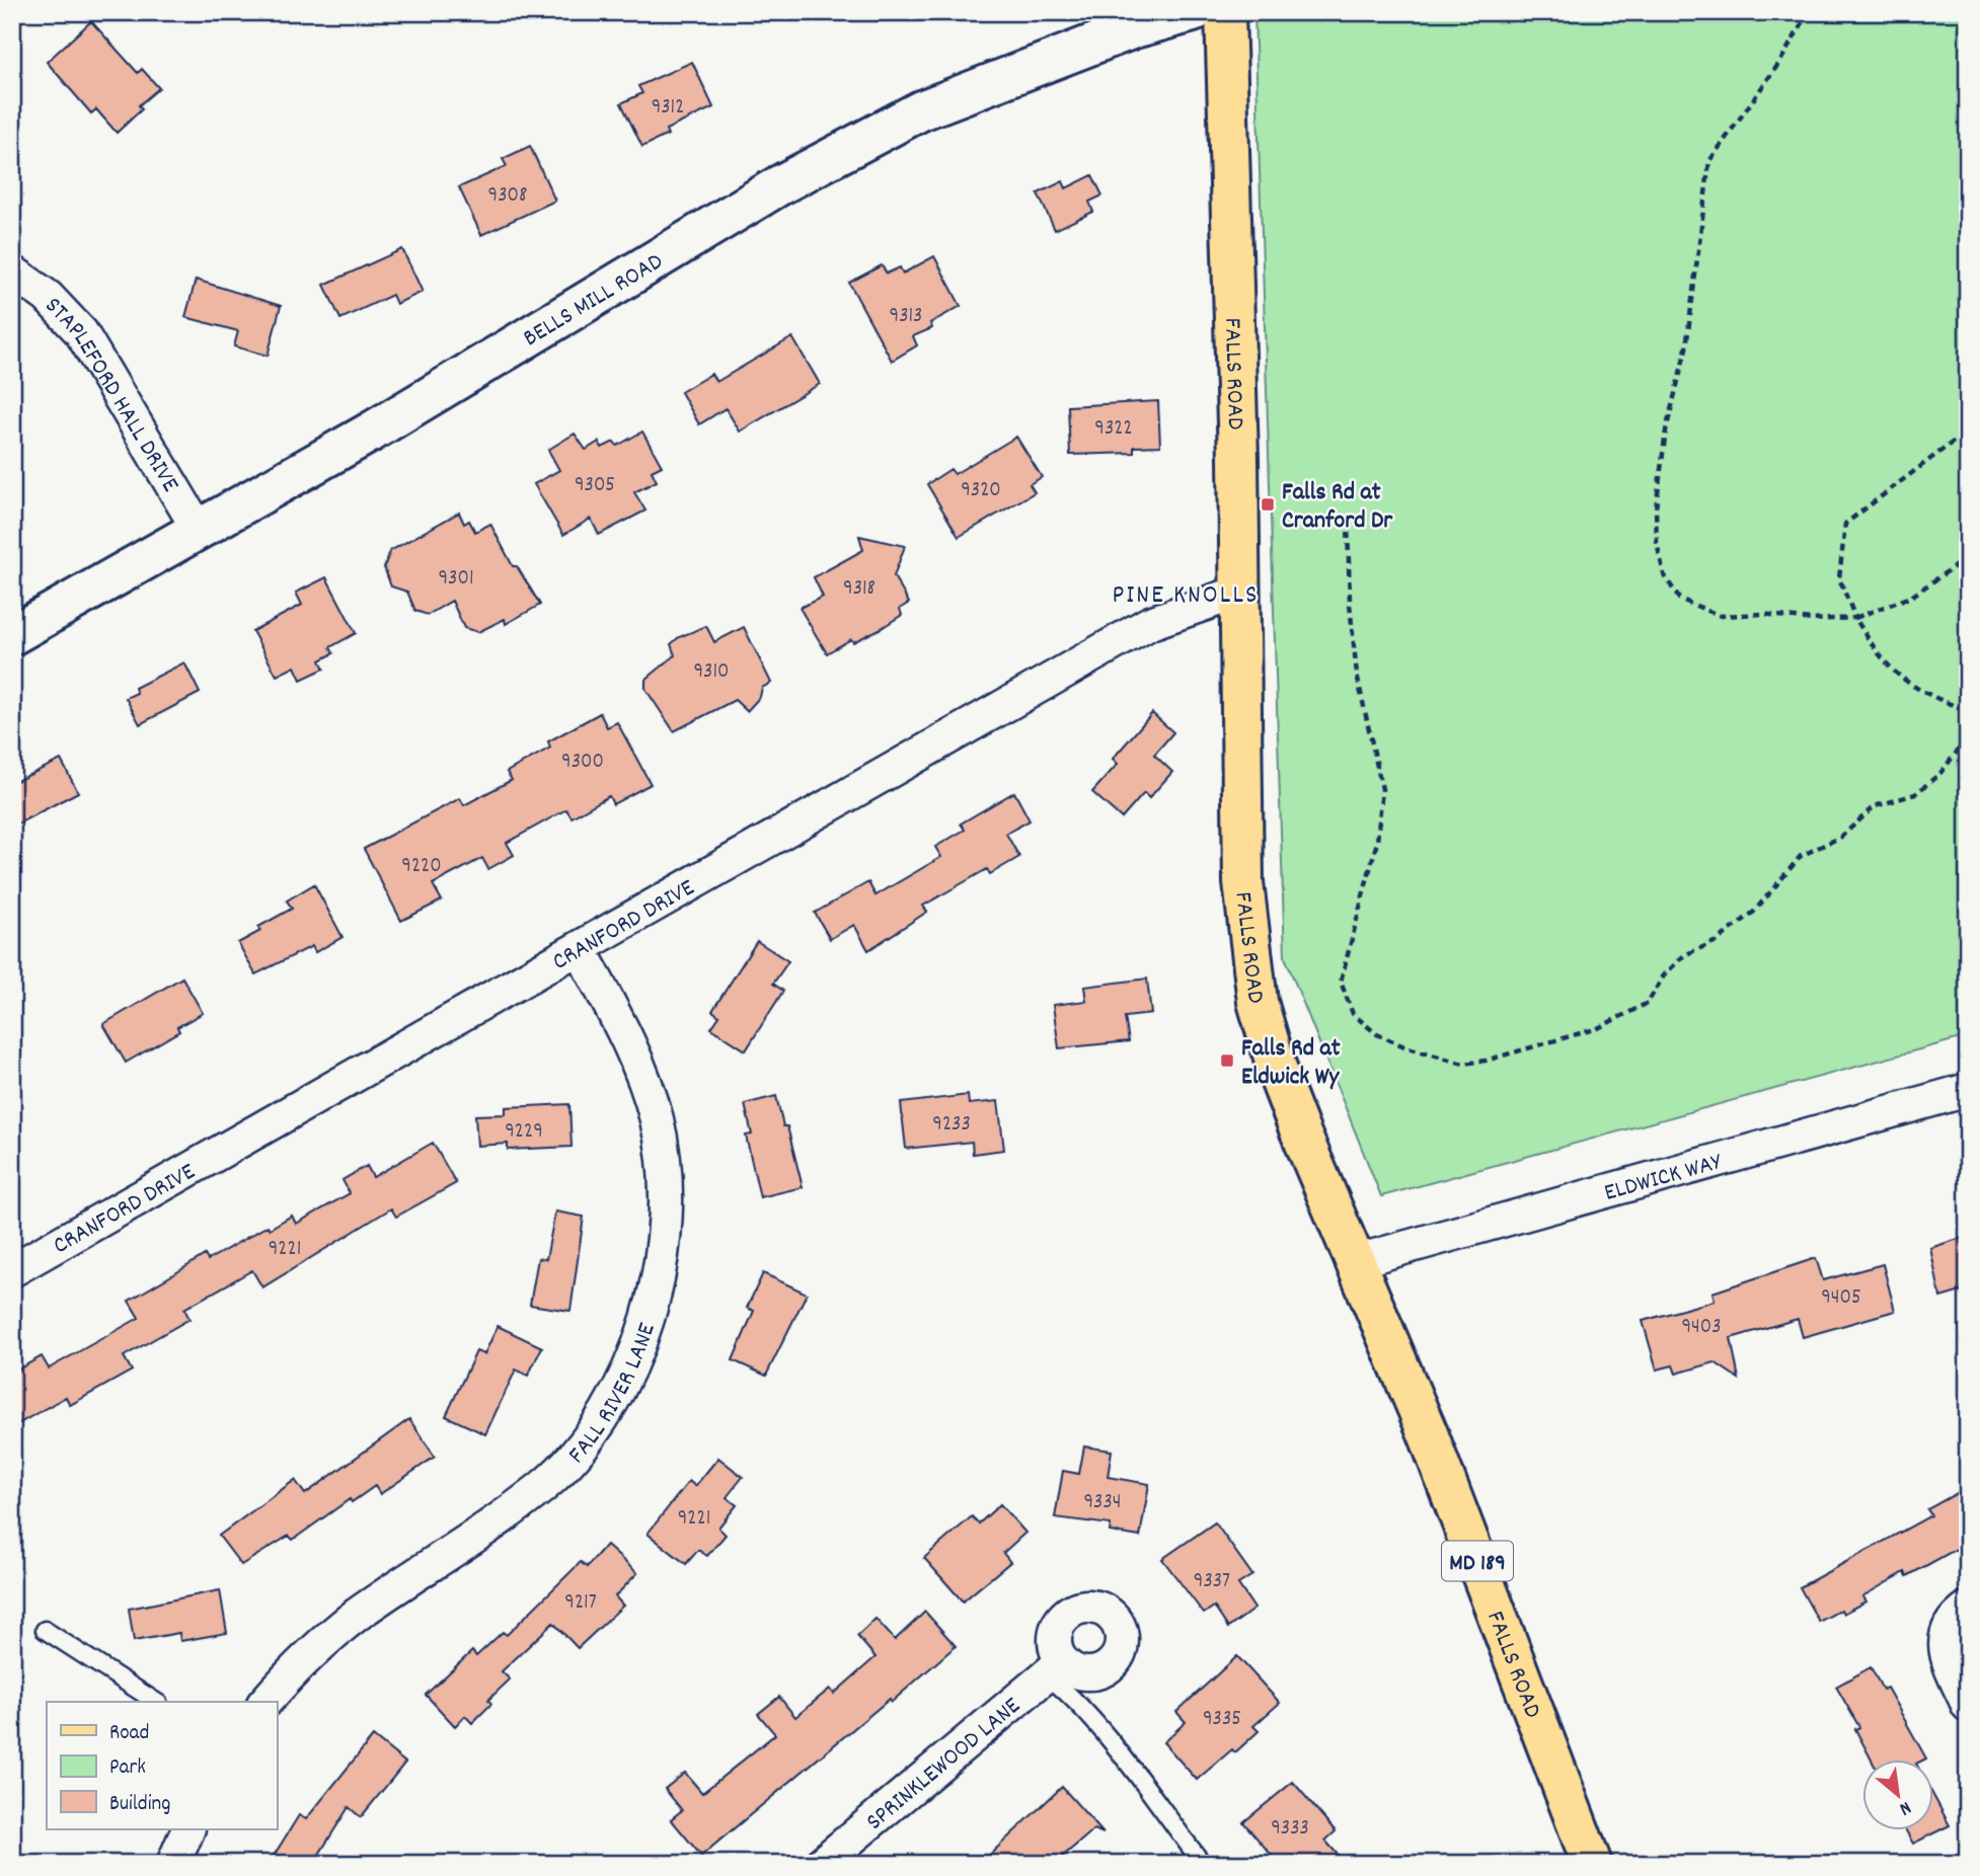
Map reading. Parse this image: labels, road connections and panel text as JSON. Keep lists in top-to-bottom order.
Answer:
{
  "streets": {
    "main road": ["FALLS ROAD", "MD 189"],
    "street": [
      "BELLS MILL ROAD",
      "STAPLEFORD HALL DRIVE",
      "CRANFORD DRIVE",
      "ELDWICK WAY",
      "FALL RIVER LANE",
      "SPRINKLEWOOD LANE"
    ]
  },
  "crossings": [
    ["BELLS MILL ROAD", "STAPLEFORD HALL DRIVE"],
    ["FALLS ROAD", "CRANFORD DRIVE"],
    ["FALLS ROAD", "ELDWICK WAY"],
    ["CRANFORD DRIVE", "FALL RIVER LANE"]
  ],
  "districts": ["PINE KNOLLS"],
  "places": {
    "transit": ["Falls Rd at Cranford Dr", "Falls Rd at Eldwick Wy"]
  },
  "house_numbers": [
    "9312",
    "9308",
    "9313",
    "9322",
    "9305",
    "9320",
    "9301",
    "9318",
    "9310",
    "9300",
    "9220",
    "9233",
    "9229",
    "9221",
    "9405",
    "9403",
    "9334",
    "9221",
    "9337",
    "9217",
    "9335",
    "9333"
  ],
  "legend": ["Road", "Park", "Building"],
  "north": "bottom right"
}
